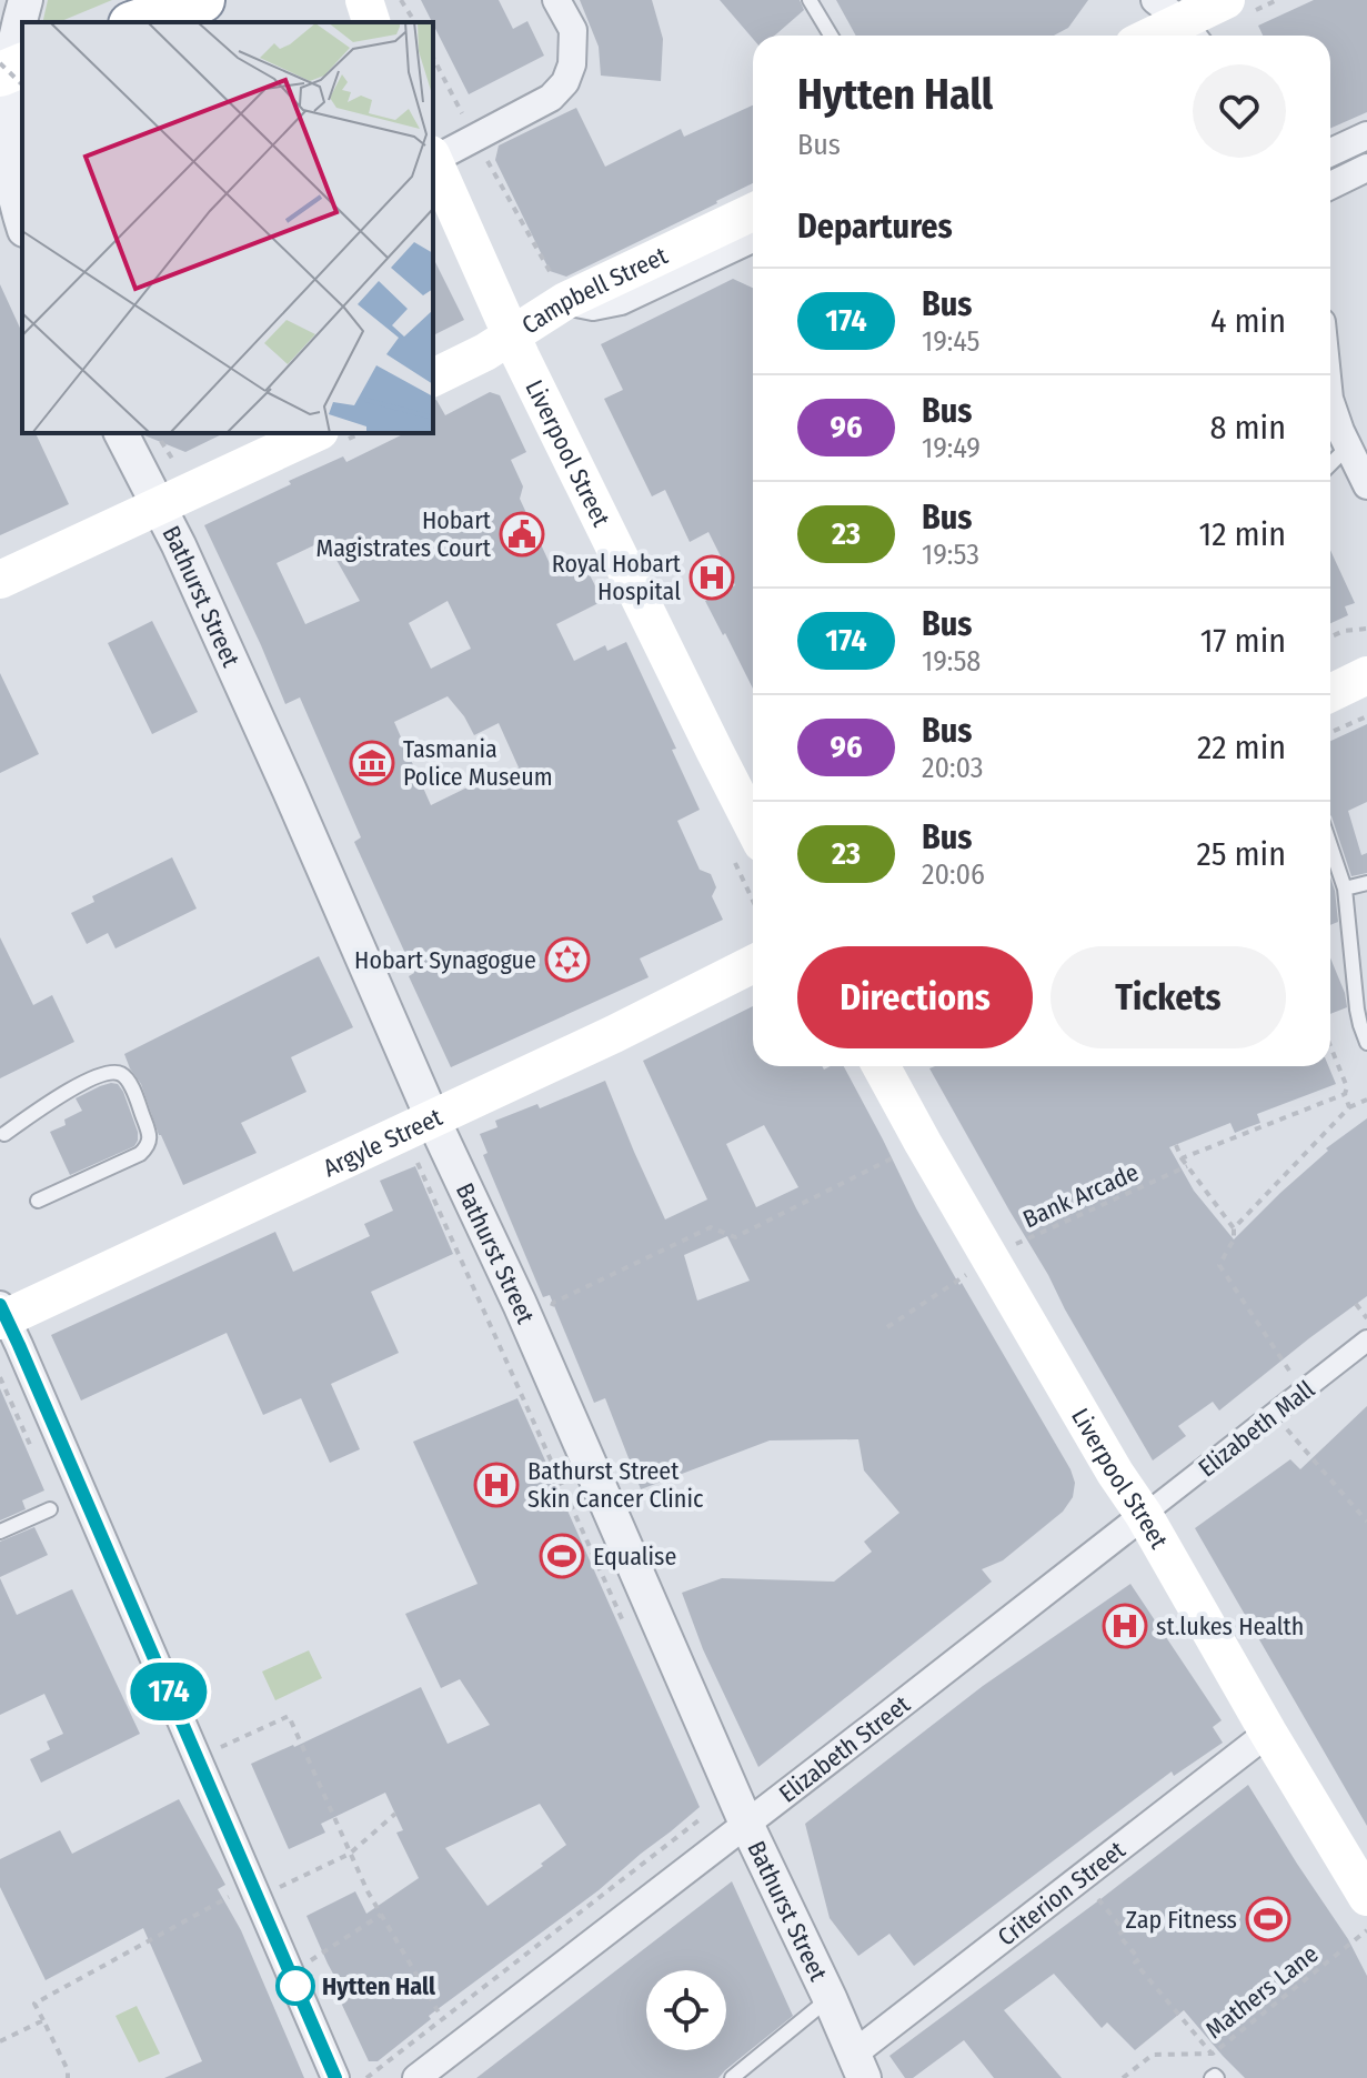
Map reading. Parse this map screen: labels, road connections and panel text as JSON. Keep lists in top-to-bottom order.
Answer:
{
  "streets": {
    "main road": ["Campbell Street", "Liverpool Street", "Argyle Street"],
    "street": [
      "Bathurst Street",
      "Elizabeth Mall",
      "Elizabeth Street",
      "Criterion Street"
    ],
    "path": ["Bank Arcade", "Mathers Lane"]
  },
  "crossings": [
    ["Campbell Street", "Liverpool Street"],
    ["Liverpool Street", "Bank Arcade"],
    ["Liverpool Street", "Elizabeth Mall"],
    ["Liverpool Street", "Elizabeth Street"],
    ["Liverpool Street", "Criterion Street"],
    ["Bathurst Street", "Argyle Street"],
    ["Bathurst Street", "Elizabeth Street"],
    ["Bathurst Street", "Criterion Street"],
    ["Elizabeth Mall", "Elizabeth Street"]
  ],
  "places": {
    "public building": ["Hobart Magistrates Court"],
    "hospital": ["Royal Hobart Hospital", "Bathurst Street Skin Cancer Clinic", "st.lukes Health"],
    "museum": ["Tasmania Police Museum"],
    "synagogue": ["Hobart Synagogue"],
    "sports": ["Equalise", "Zap Fitness"],
    "other": ["Hytten Hall"]
  },
  "lines": ["bus line 174"],
  "page": {
    "on_map": "174",
    "heading": [
      ["Hytten Hall", "Bus"],
      "Departures"
    ],
    "list": [
      {
        "mark": "174",
        "name": "Bus",
        "note": "19:45",
        "value": "4 min"
      },
      {
        "mark": "96",
        "name": "Bus",
        "note": "19:49",
        "value": "8 min"
      },
      {
        "mark": "23",
        "name": "Bus",
        "note": "19:53",
        "value": "12 min"
      },
      {
        "mark": "174",
        "name": "Bus",
        "note": "19:58",
        "value": "17 min"
      },
      {
        "mark": "96",
        "name": "Bus",
        "note": "20:03",
        "value": "22 min"
      },
      {
        "mark": "23",
        "name": "Bus",
        "note": "20:06",
        "value": "25 min"
      }
    ],
    "buttons": ["Directions", "Tickets"]
  }
}
